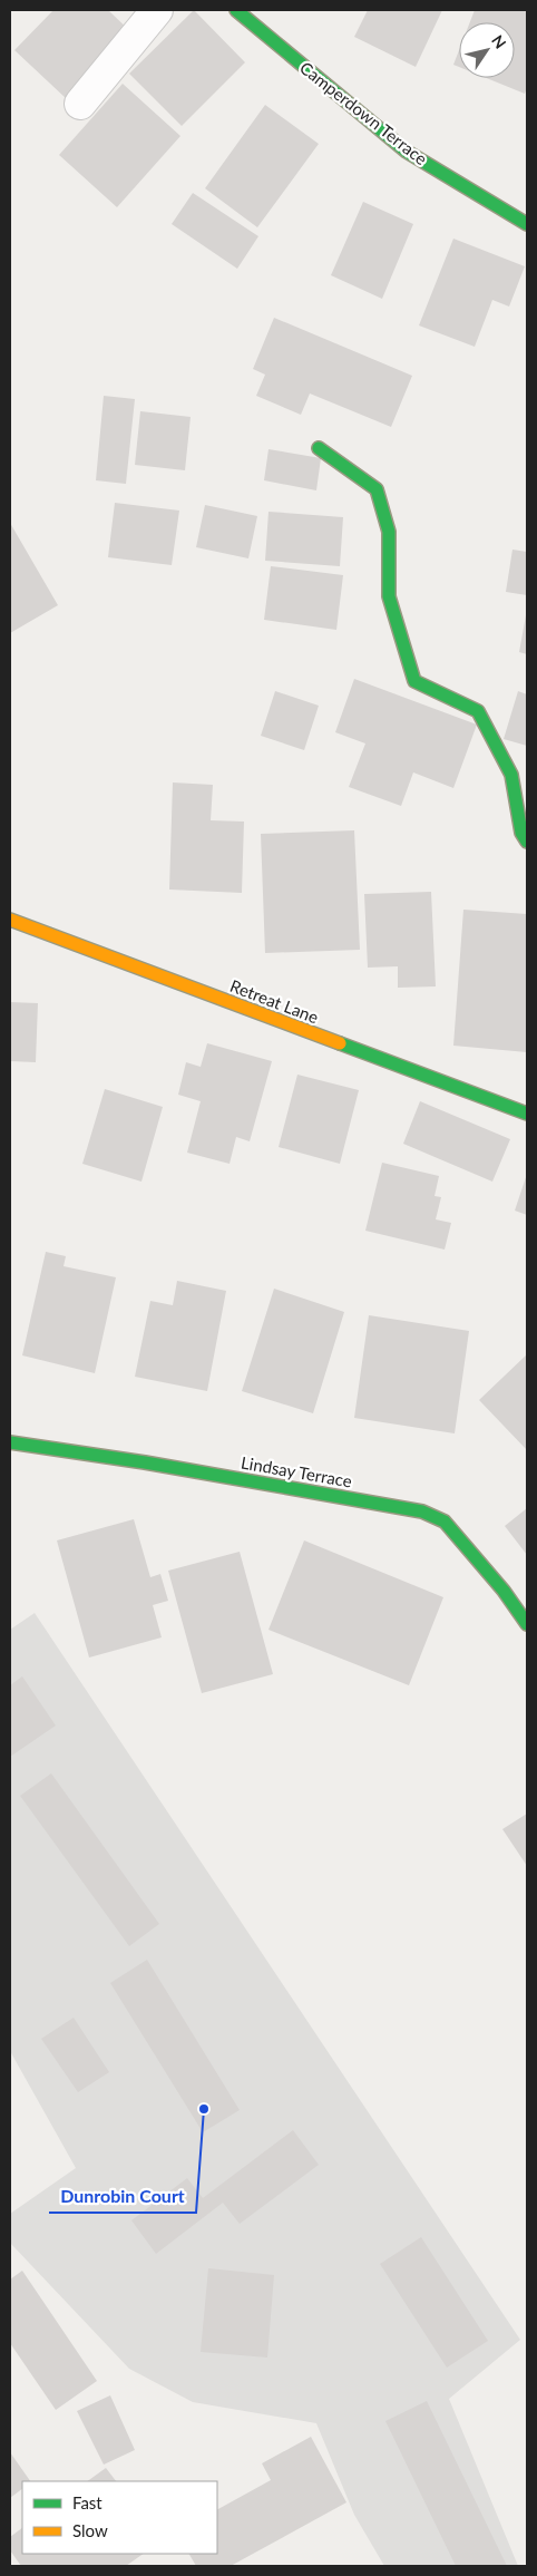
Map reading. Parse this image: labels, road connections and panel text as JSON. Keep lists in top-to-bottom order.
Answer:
{
  "streets": {
    "street": ["Camperdown Terrace", "Retreat Lane", "Lindsay Terrace"]
  },
  "places": ["Dunrobin Court"],
  "legend": ["Fast", "Slow"],
  "north": "top right"
}
